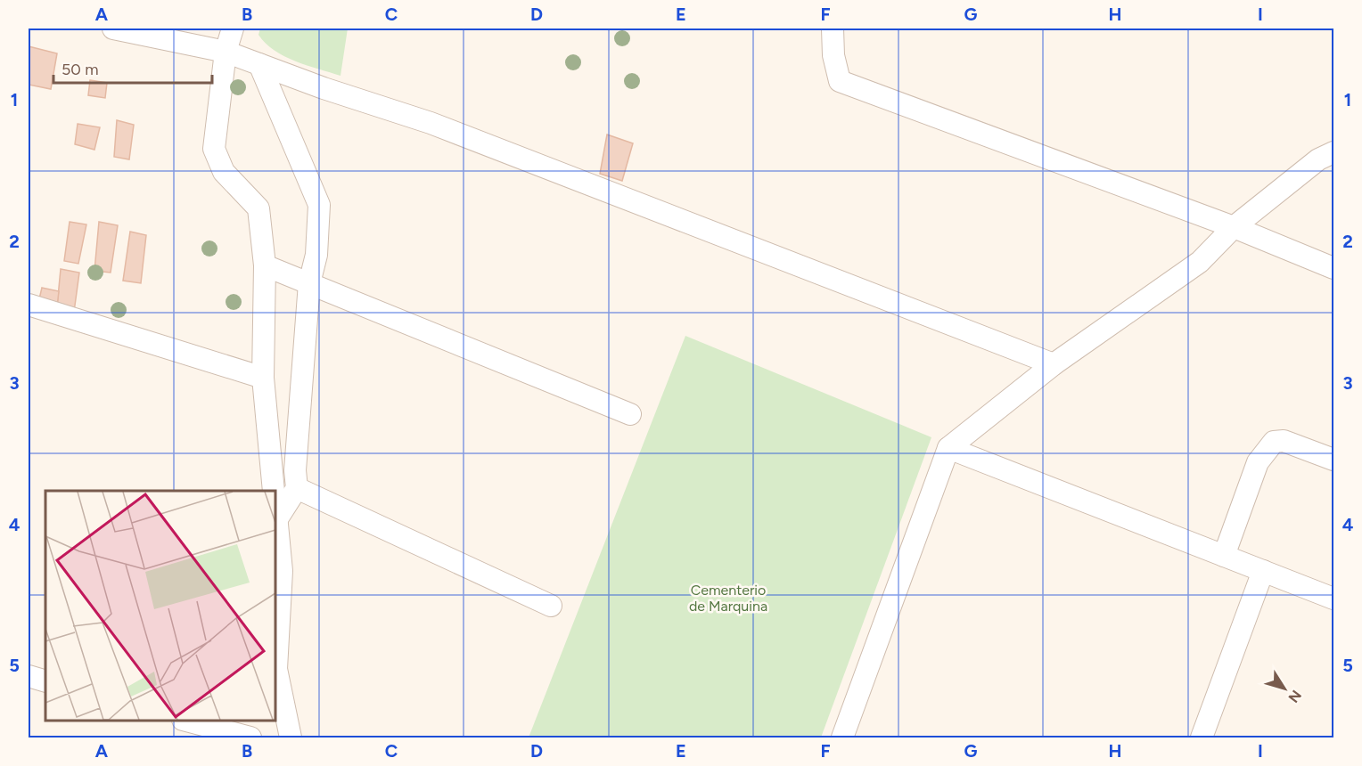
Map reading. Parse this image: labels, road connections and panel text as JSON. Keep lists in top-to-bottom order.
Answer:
{
  "parks": ["Cementerio de Marquina"],
  "scale_bar": "50 m",
  "north": "bottom right",
  "grid": {
    "columns": [
      "A",
      "B",
      "C",
      "D",
      "E",
      "F",
      "G",
      "H",
      "I"
    ],
    "rows": [
      "1",
      "2",
      "3",
      "4",
      "5"
    ]
  }
}
